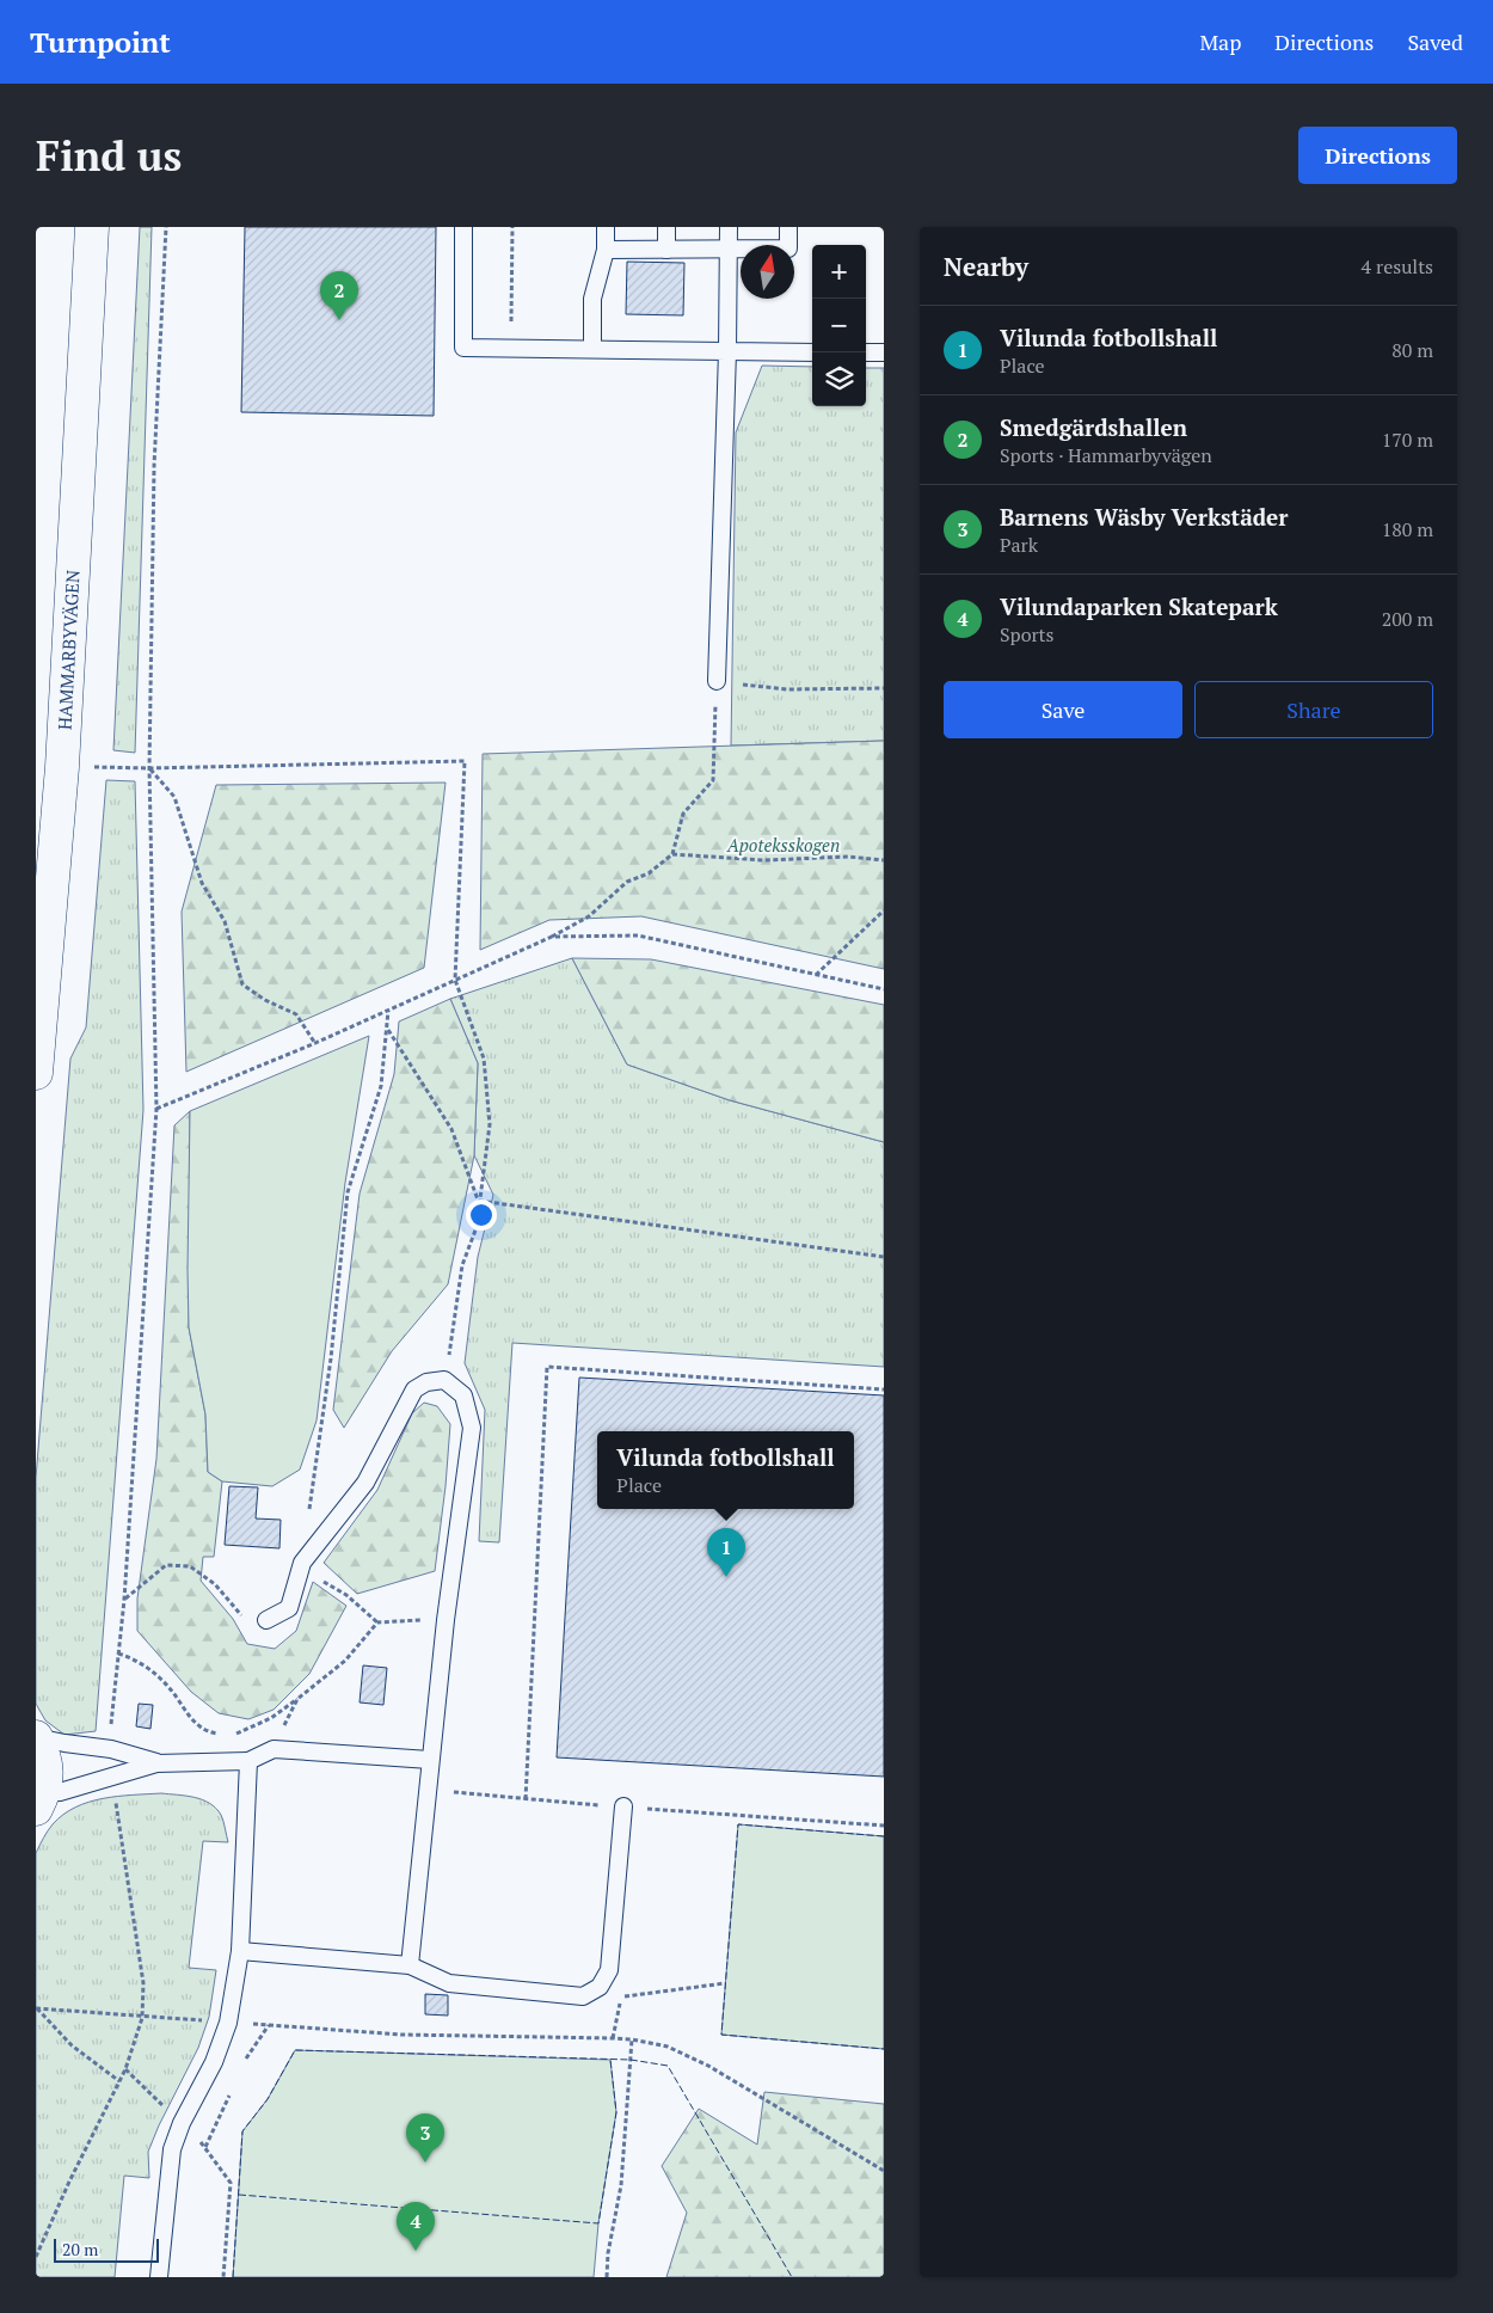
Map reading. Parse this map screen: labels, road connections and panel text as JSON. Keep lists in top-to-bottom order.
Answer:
{
  "streets": {
    "street": ["HAMMARBYVÄGEN"]
  },
  "parks": ["Apoteksskogen"],
  "scale_bar": "20 m",
  "north": "top",
  "page": {
    "header": "Turnpoint",
    "nav": ["Map", "Directions", "Saved"],
    "buttons": [
      "Directions",
      ["Save", "Share"]
    ],
    "title": "Find us",
    "heading": ["Nearby", "4 results"],
    "map_buttons": ["+", "−"],
    "pins": [
      "2",
      "1",
      "3",
      "4"
    ],
    "list": [
      {
        "mark": "1",
        "name": "Vilunda fotbollshall",
        "note": "Place",
        "value": "80 m"
      },
      {
        "mark": "2",
        "name": "Smedgärdshallen",
        "note": "Sports · Hammarbyvägen",
        "value": "170 m"
      },
      {
        "mark": "3",
        "name": "Barnens Wäsby Verkstäder",
        "note": "Park",
        "value": "180 m"
      },
      {
        "mark": "4",
        "name": "Vilundaparken Skatepark",
        "note": "Sports",
        "value": "200 m"
      }
    ],
    "popup": ["Vilunda fotbollshall", "Place"],
    "scale": "20 m"
  }
}
